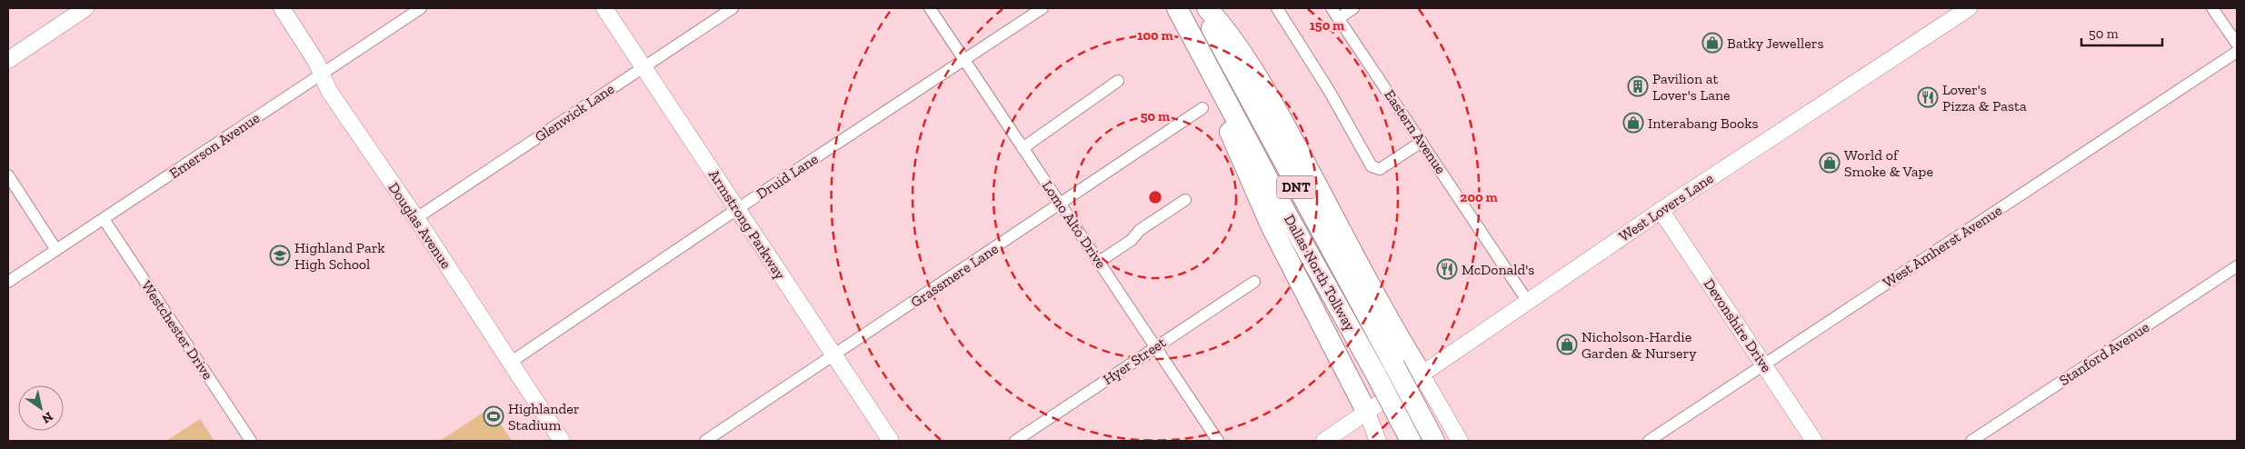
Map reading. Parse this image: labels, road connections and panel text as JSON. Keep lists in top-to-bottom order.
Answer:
{
  "streets": {
    "highway": ["DNT", "Dallas North Tollway"],
    "street": [
      "Glenwick Lane",
      "Eastern Avenue",
      "Emerson Avenue",
      "Druid Lane",
      "West Lovers Lane",
      "Armstrong Parkway",
      "Lomo Alto Drive",
      "Douglas Avenue",
      "West Amherst Avenue",
      "Grassmere Lane",
      "Devonshire Drive",
      "Westchester Drive",
      "Stanford Avenue",
      "Hyer Street"
    ]
  },
  "crossings": [
    ["Glenwick Lane", "Armstrong Parkway"],
    ["Glenwick Lane", "Douglas Avenue"],
    ["Eastern Avenue", "West Lovers Lane"],
    ["Emerson Avenue", "Douglas Avenue"],
    ["Emerson Avenue", "Westchester Drive"],
    ["Druid Lane", "Armstrong Parkway"],
    ["Druid Lane", "Lomo Alto Drive"],
    ["Druid Lane", "Douglas Avenue"],
    ["West Lovers Lane", "Devonshire Drive"],
    ["Armstrong Parkway", "Grassmere Lane"],
    ["Lomo Alto Drive", "Grassmere Lane"],
    ["Lomo Alto Drive", "Hyer Street"],
    ["West Amherst Avenue", "Devonshire Drive"]
  ],
  "places": {
    "shop": [
      "Batky Jewellers",
      "Interabang Books",
      "World of Smoke & Vape",
      "Nicholson-Hardie Garden & Nursery"
    ],
    "building": ["Pavilion at Lover's Lane"],
    "restaurant": ["Lover's Pizza & Pasta", "McDonald's"],
    "school or university": ["Highland Park High School"],
    "sports": ["Highlander Stadium"]
  },
  "scale_bar": "50 m",
  "north": "bottom right",
  "rings": [
    "150 m",
    "100 m",
    "50 m",
    "200 m"
  ]
}
